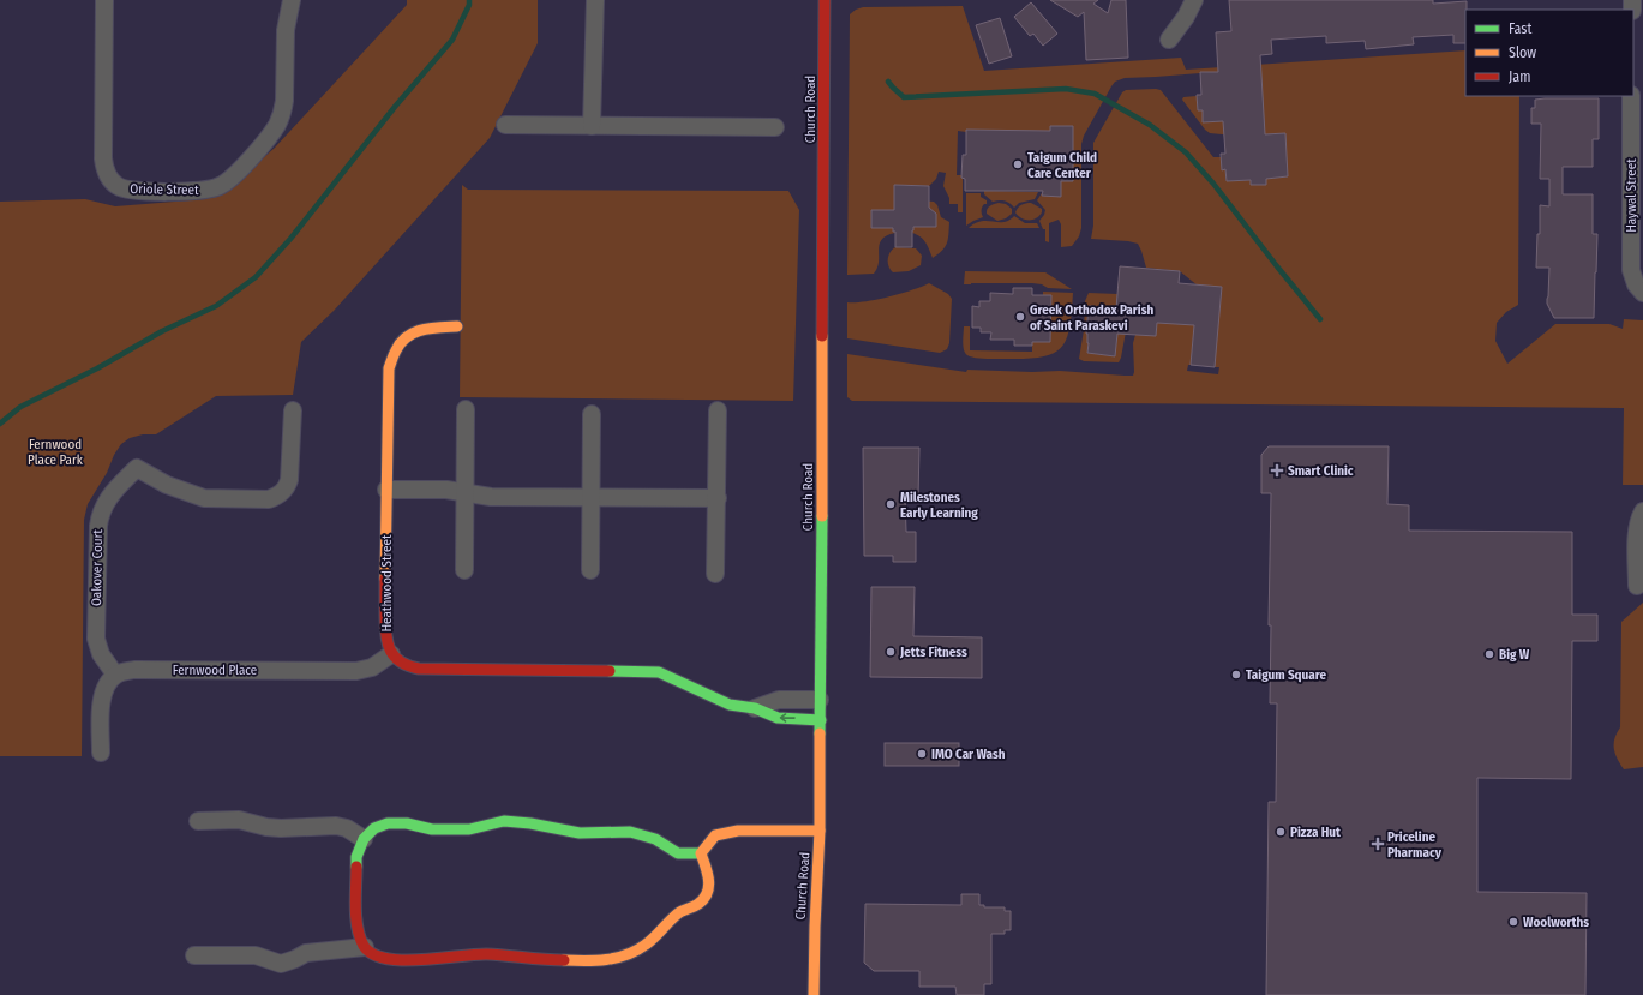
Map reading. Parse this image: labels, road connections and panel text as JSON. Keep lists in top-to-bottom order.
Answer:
{
  "streets": {
    "street": [
      "Church Road",
      "Oriole Street",
      "Haywal Street",
      "Oakover Court",
      "Heathwood Street",
      "Fernwood Place"
    ]
  },
  "crossings": [
    ["Oakover Court", "Fernwood Place"],
    ["Heathwood Street", "Fernwood Place"]
  ],
  "parks": ["Fernwood Place Park"],
  "places": {
    "other": [
      "Taigum Child Care Center",
      "Greek Orthodox Parish of Saint Paraskevi",
      "Milestones Early Learning",
      "Jetts Fitness",
      "Big W",
      "Taigum Square",
      "IMO Car Wash",
      "Pizza Hut",
      "Woolworths"
    ],
    "health": ["Smart Clinic", "Priceline Pharmacy"]
  },
  "legend": ["Fast", "Slow", "Jam"]
}
